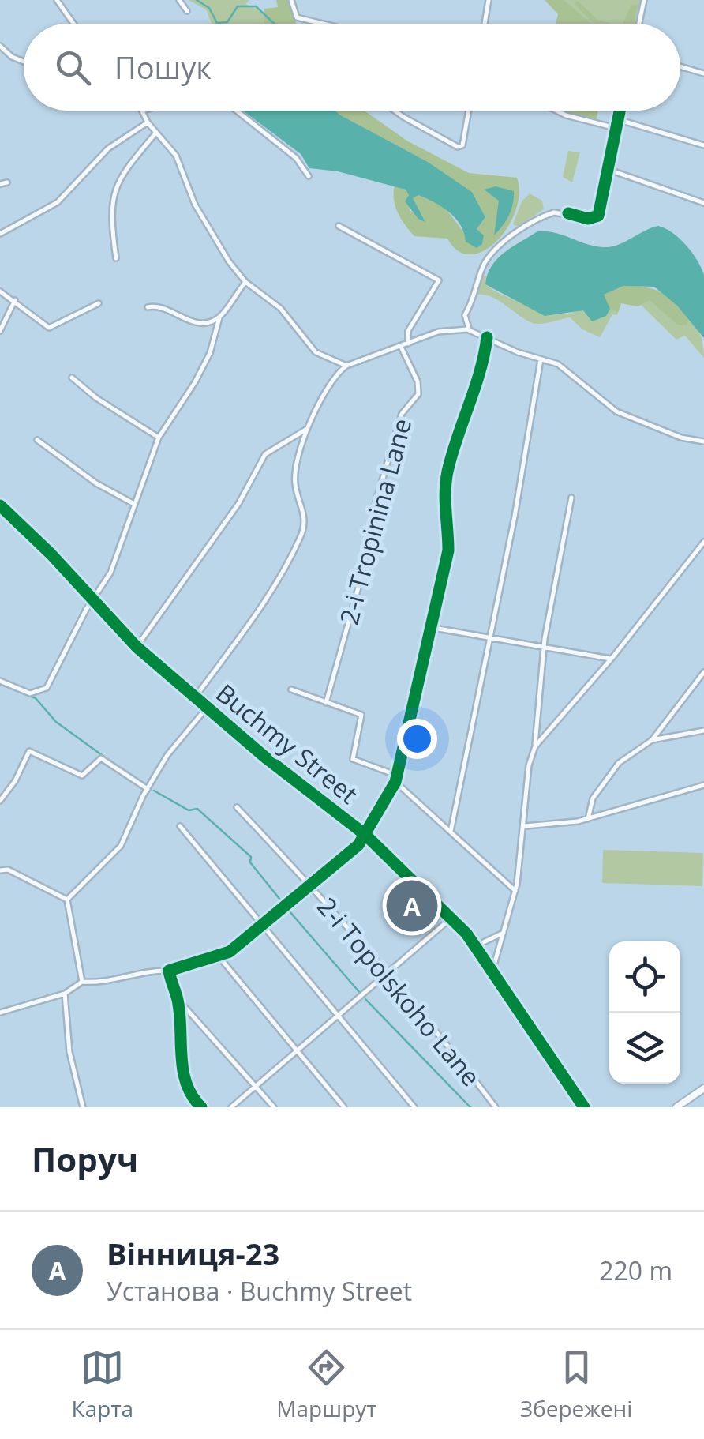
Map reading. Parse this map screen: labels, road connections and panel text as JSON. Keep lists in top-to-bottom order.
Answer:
{
  "streets": {
    "street": ["2-i Tropinina Lane", "Buchmy Street", "2-i Topolskoho Lane"]
  },
  "page": {
    "search": "Пошук",
    "pins": "A",
    "heading": "Поруч",
    "list": [
      {
        "mark": "A",
        "name": "Вінниця-23",
        "note": "Установа · Buchmy Street",
        "value": "220 m"
      }
    ],
    "nav": ["Карта", "Маршрут", "Збережені"]
  }
}
